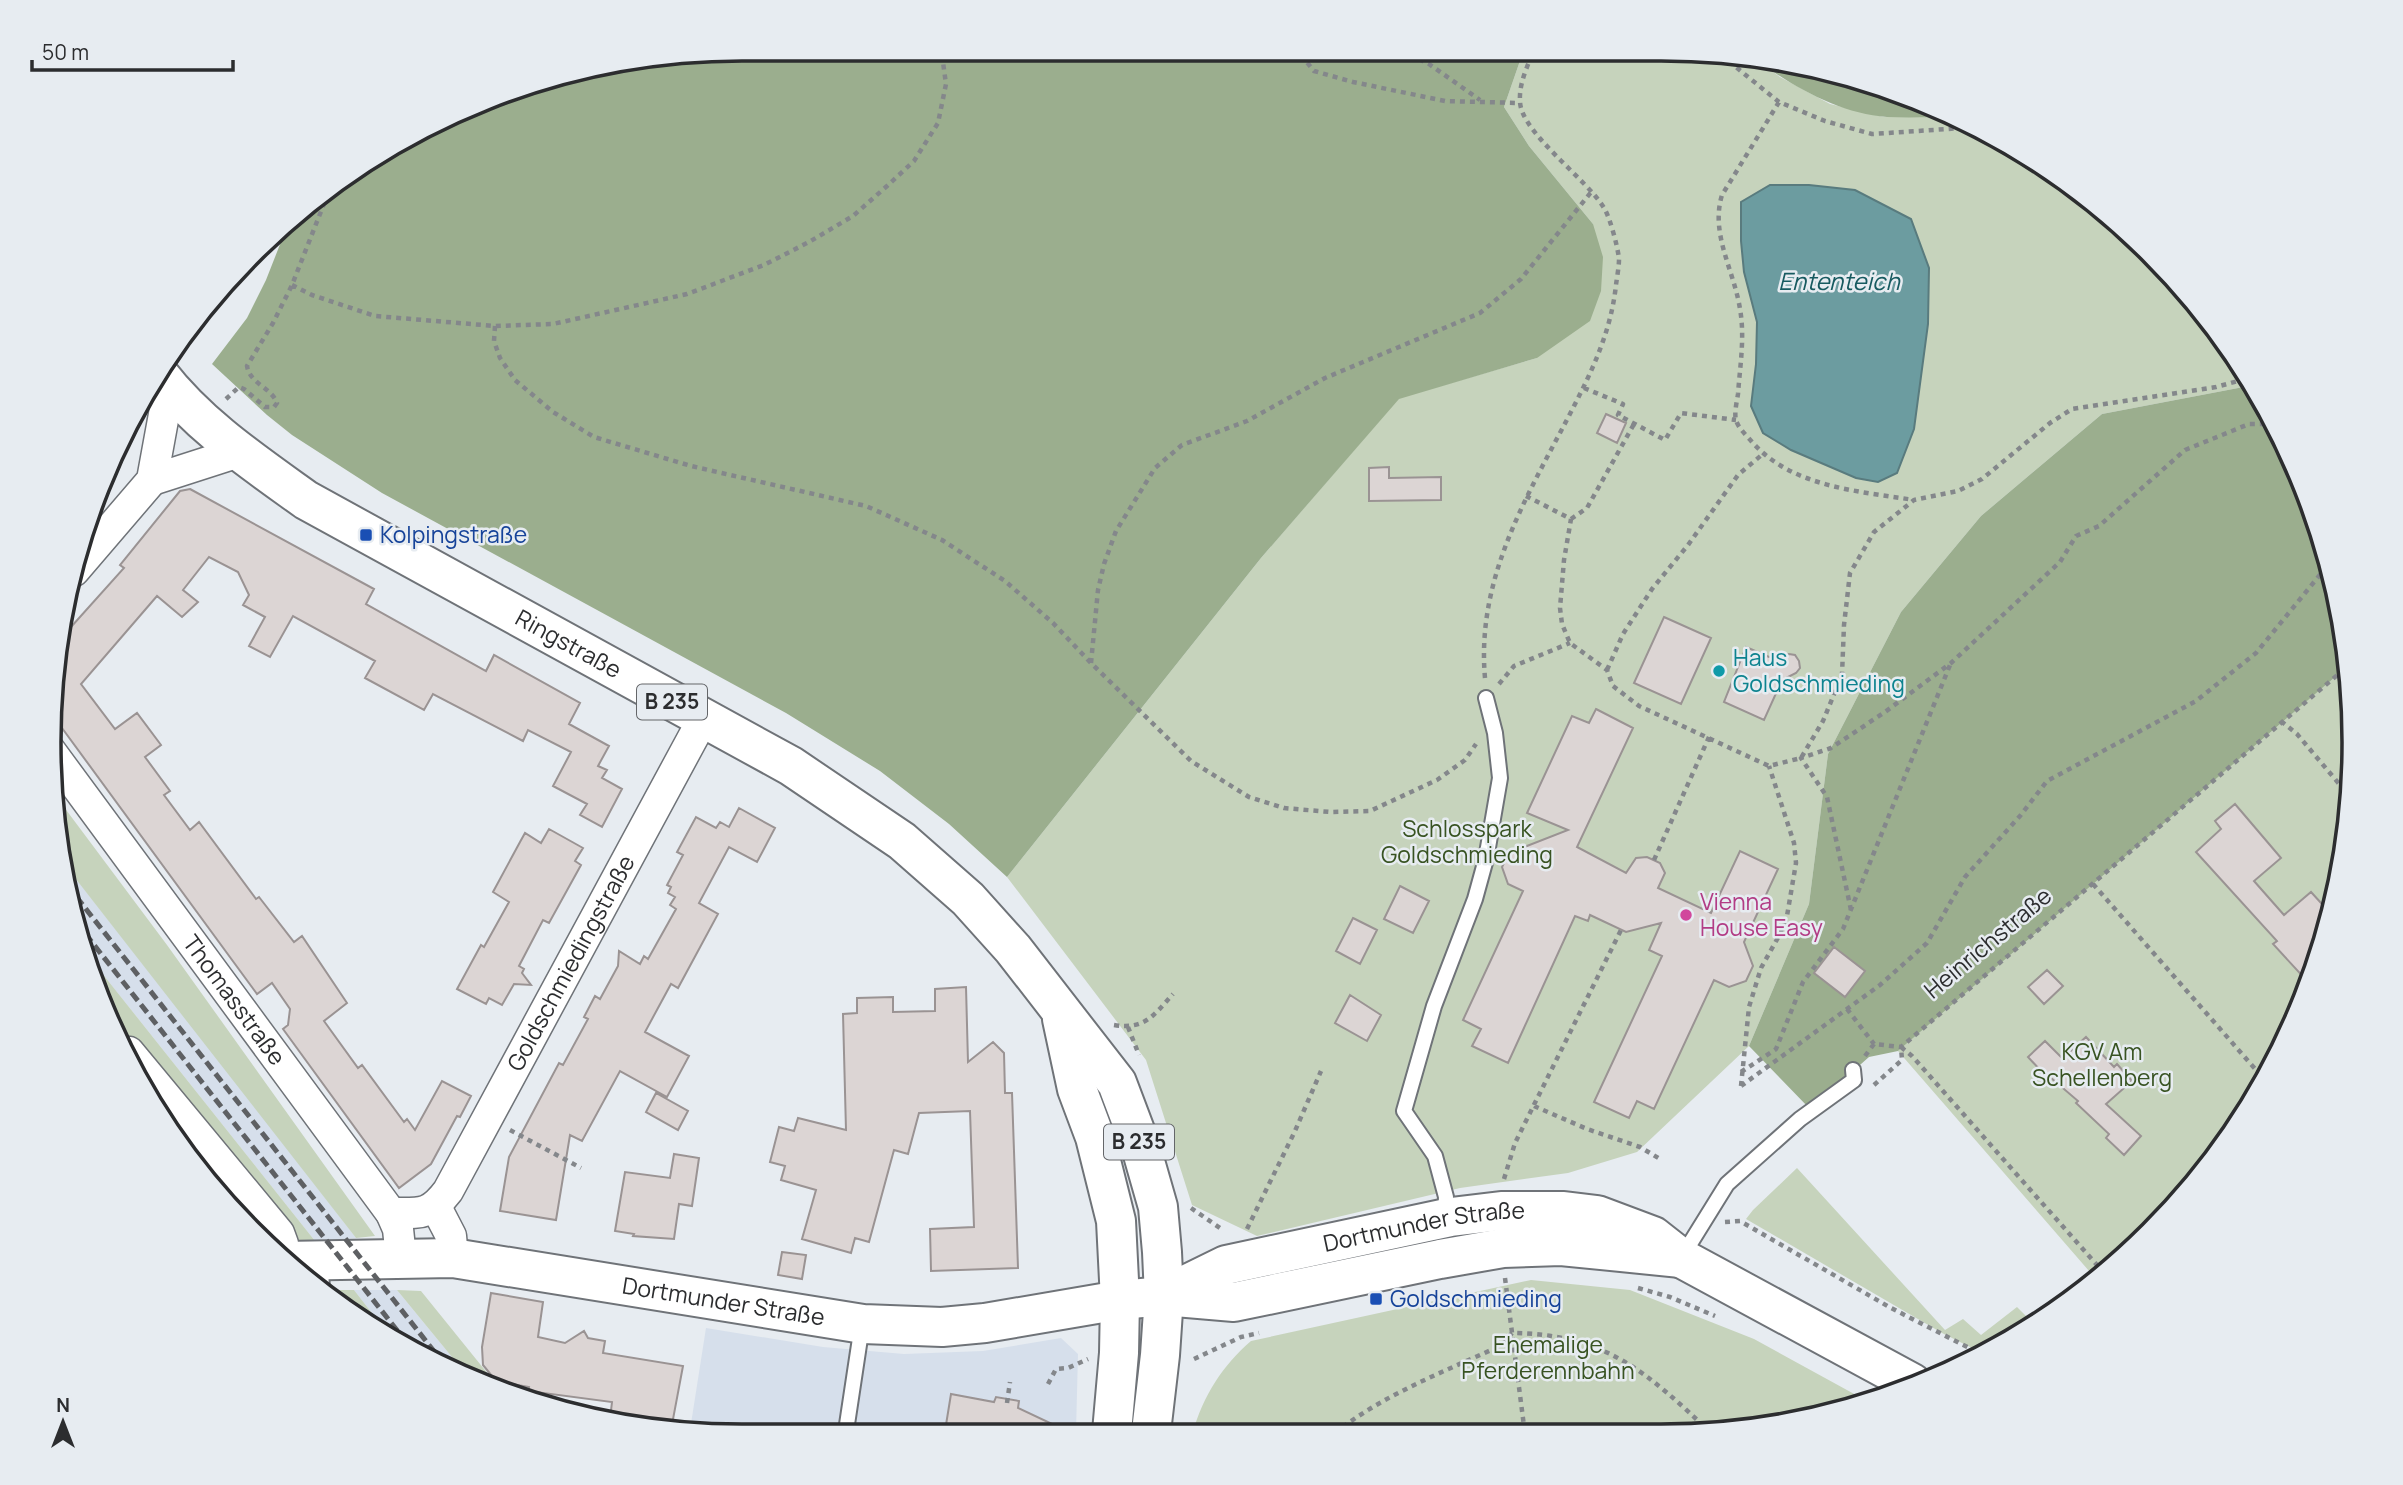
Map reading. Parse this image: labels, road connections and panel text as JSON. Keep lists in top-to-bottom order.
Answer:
{
  "streets": {
    "main road": ["Ringstraße", "B 235", "Dortmunder Straße"],
    "street": ["Goldschmiedingstraße", "Thomasstraße"],
    "path": ["Heinrichstraße"]
  },
  "crossings": [
    ["Ringstraße", "B 235"],
    ["Ringstraße", "Goldschmiedingstraße"],
    ["Ringstraße", "Dortmunder Straße"],
    ["B 235", "Dortmunder Straße"],
    ["Thomasstraße", "Dortmunder Straße"]
  ],
  "water": ["Ententeich"],
  "parks": ["Schlosspark Goldschmieding", "KGV Am Schellenberg", "Ehemalige Pferderennbahn"],
  "places": {
    "transit": ["Kolpingstraße", "Goldschmieding"],
    "other": ["Haus Goldschmieding", "Vienna House Easy"]
  },
  "scale_bar": "50 m",
  "north": "top"
}
